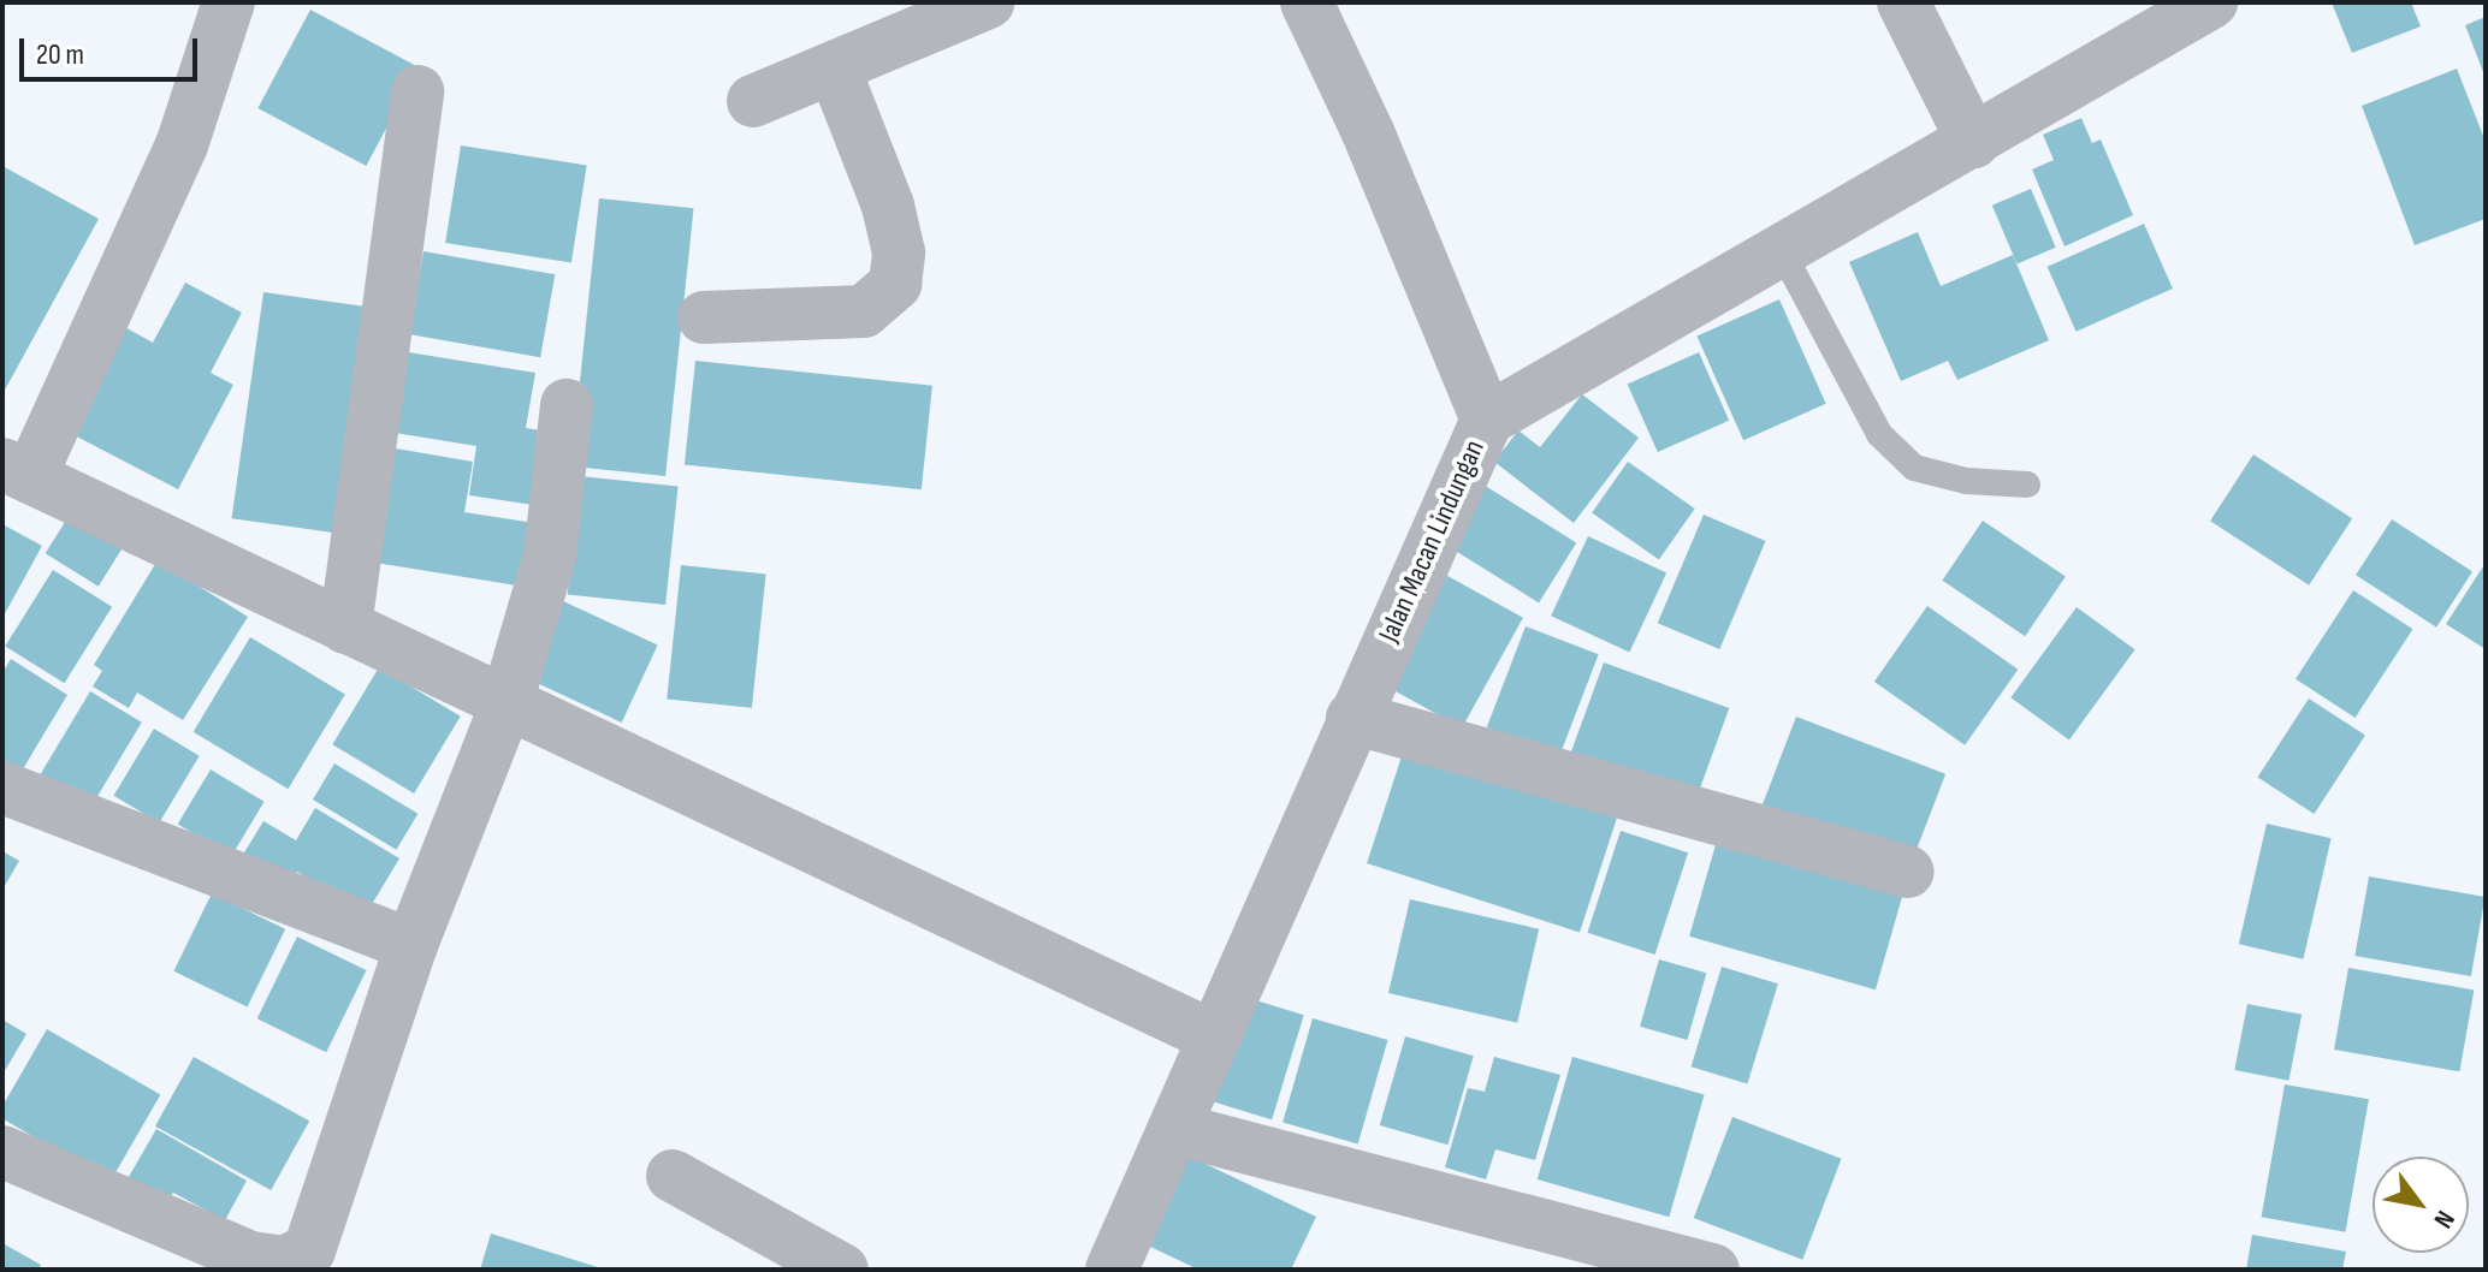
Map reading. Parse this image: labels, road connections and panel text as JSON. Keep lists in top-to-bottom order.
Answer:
{
  "streets": {
    "street": ["Jalan Macan Lindungan"]
  },
  "scale_bar": "20 m",
  "north": "bottom right"
}
